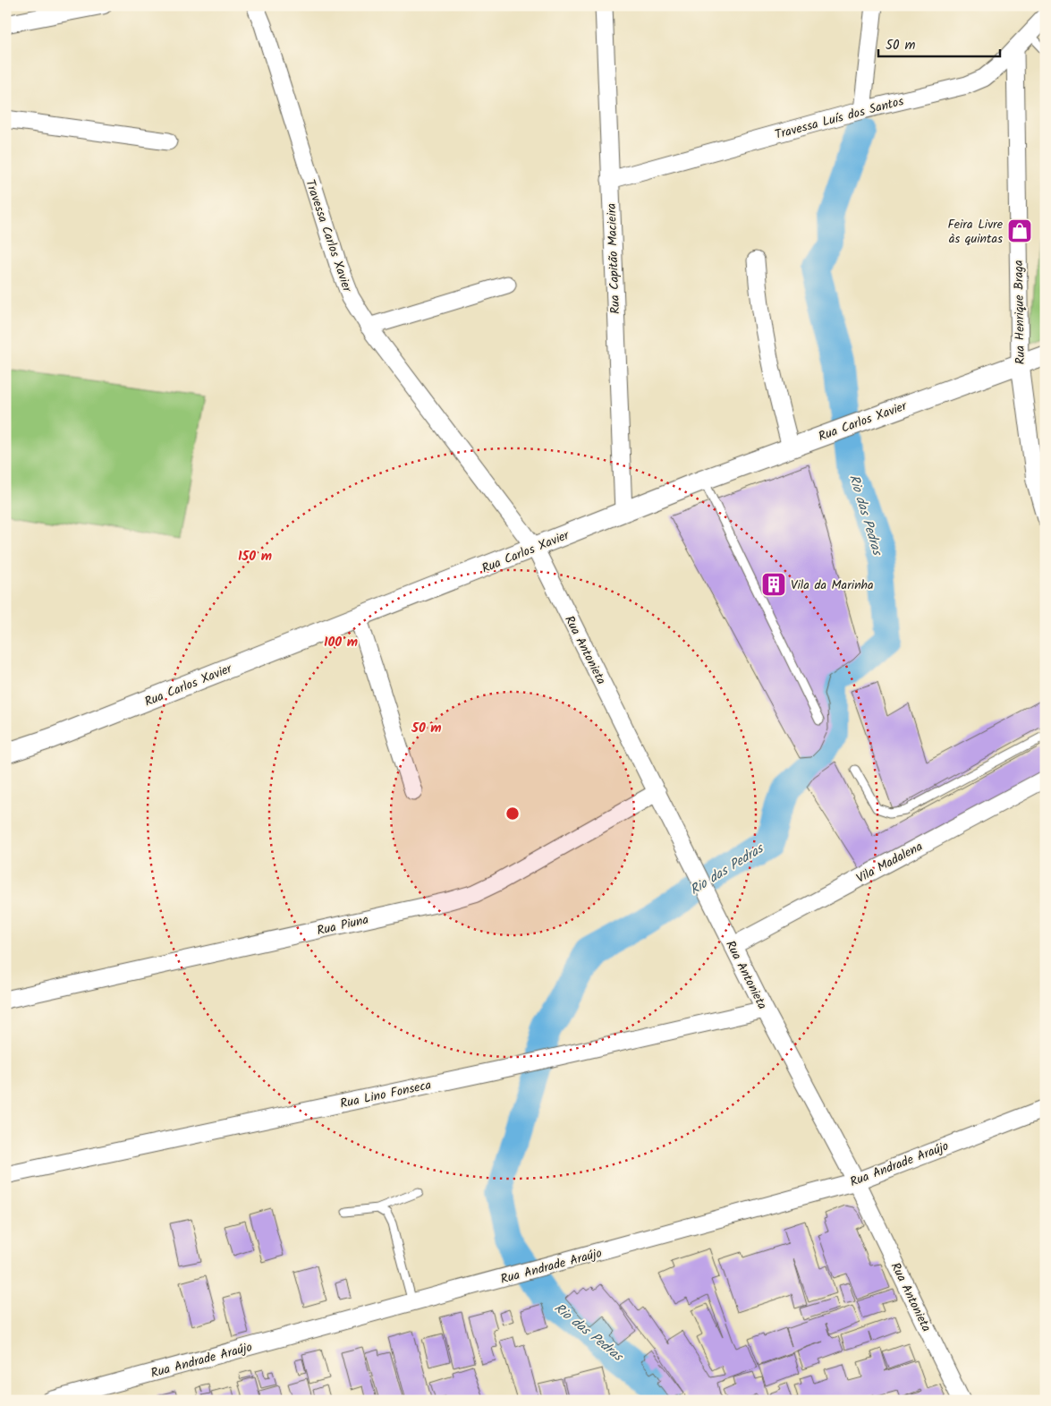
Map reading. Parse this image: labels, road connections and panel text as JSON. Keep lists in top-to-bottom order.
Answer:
{
  "streets": {
    "street": [
      "Travessa Luís dos Santos",
      "Travessa Carlos Xavier",
      "Rua Capitão Macieira",
      "Rua Henrique Braga",
      "Rua Carlos Xavier",
      "Rua Antonieta",
      "Vila Madalena",
      "Rua Piuna",
      "Rua Lino Fonseca",
      "Rua Andrade Araújo"
    ]
  },
  "crossings": [
    ["Travessa Luís dos Santos", "Rua Capitão Macieira"],
    ["Travessa Luís dos Santos", "Rua Henrique Braga"],
    ["Travessa Carlos Xavier", "Rua Carlos Xavier"],
    ["Travessa Carlos Xavier", "Rua Antonieta"],
    ["Rua Capitão Macieira", "Rua Carlos Xavier"],
    ["Rua Henrique Braga", "Rua Carlos Xavier"],
    ["Rua Carlos Xavier", "Rua Antonieta"],
    ["Rua Antonieta", "Vila Madalena"],
    ["Rua Antonieta", "Rua Piuna"],
    ["Rua Antonieta", "Rua Lino Fonseca"],
    ["Rua Antonieta", "Rua Andrade Araújo"]
  ],
  "water": ["Rio das Pedras"],
  "places": {
    "shop": ["Feira Livre às quintas"],
    "building": ["Vila da Marinha"]
  },
  "scale_bar": "50 m",
  "rings": ["150 m", "100 m", "50 m"]
}
